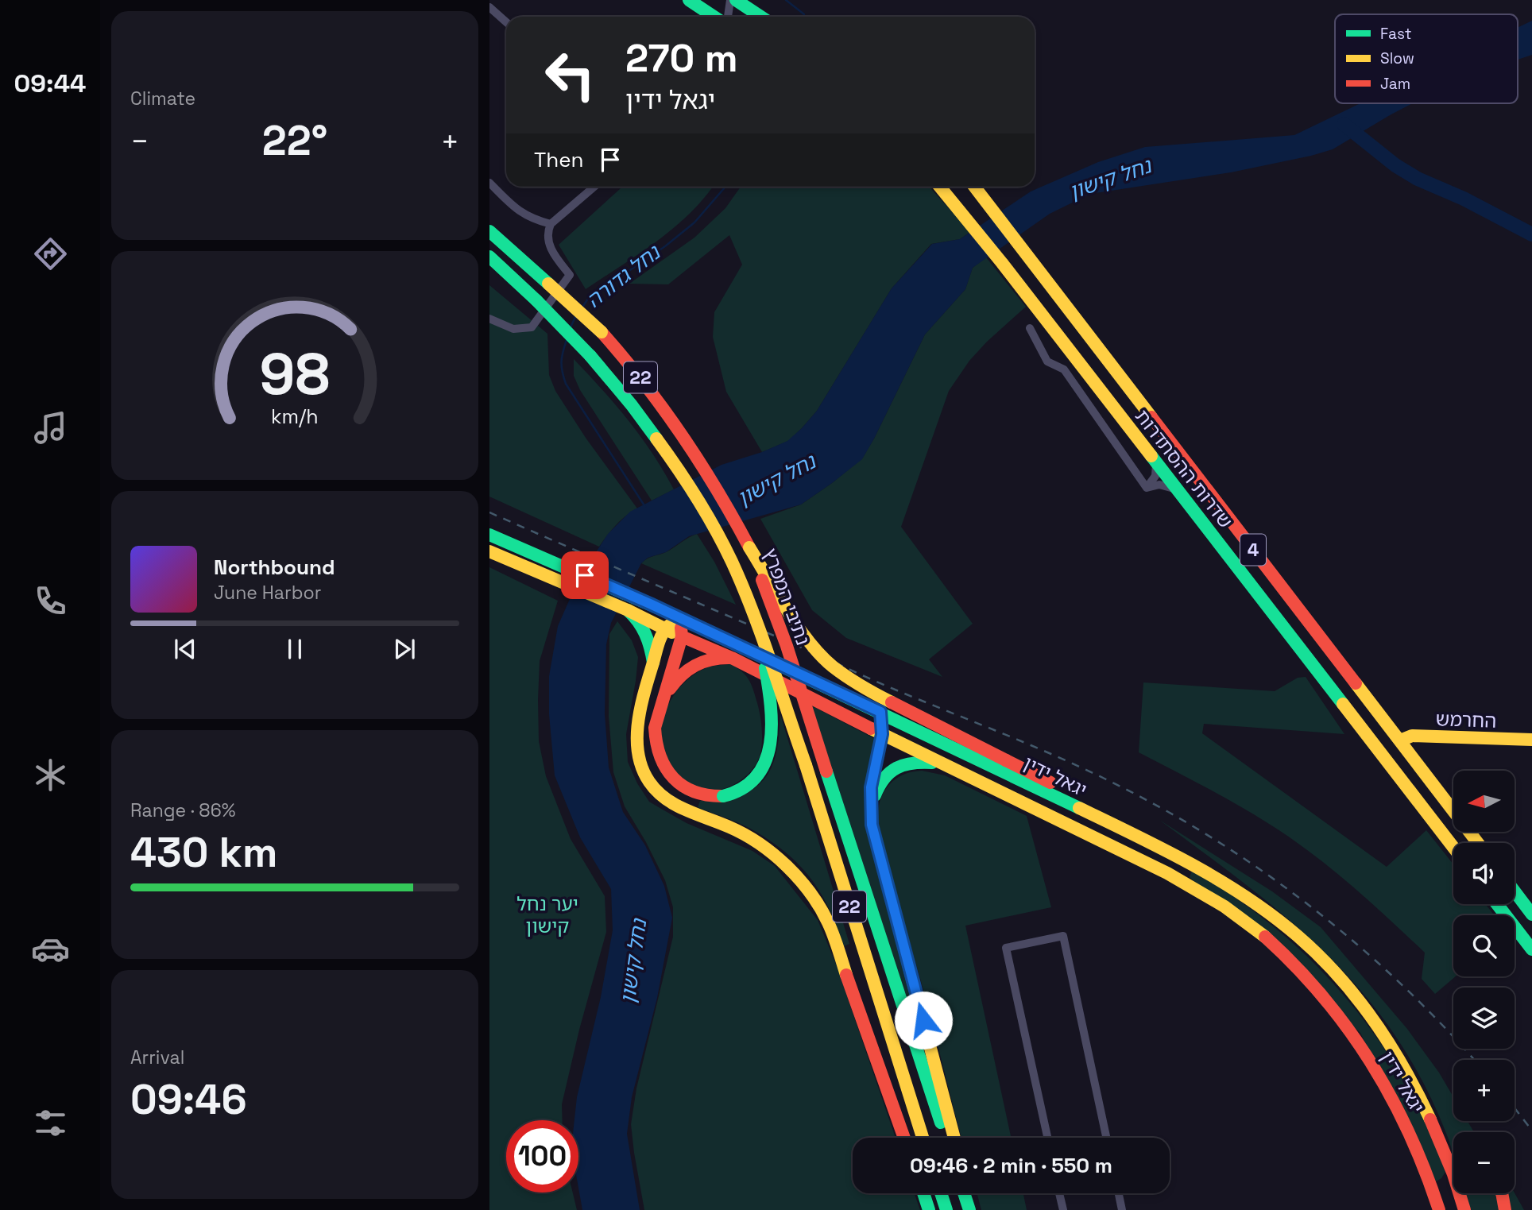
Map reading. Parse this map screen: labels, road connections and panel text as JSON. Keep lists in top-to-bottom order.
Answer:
{
  "streets": {
    "main road": [
      "22",
      "שדרות ההסתדרות",
      "4",
      "נתיבי המפרץ",
      "החרמש",
      "יגאל ידין"
    ]
  },
  "crossings": [
    ["שדרות ההסתדרות", "החרמש"]
  ],
  "water": ["נחל קישון", "נחל גדורה"],
  "parks": ["יער נחל קישון"],
  "legend": ["Fast", "Slow", "Jam"],
  "north": "left",
  "page": {
    "tabs": "09:44",
    "tile": [
      "Climate",
      ["Range · 86%", "430 km"],
      ["Arrival", "09:46"]
    ],
    "turn": ["270 m", "יגאל ידין"],
    "heat": ["−", "22°", "+"],
    "then": "Then",
    "song": ["Northbound", "June Harbor"],
    "map_buttons": ["+", "−"],
    "limit": "100",
    "trip": "09:46 · 2 min · 550 m",
    "gauge": ["98", "km/h"]
  }
}
